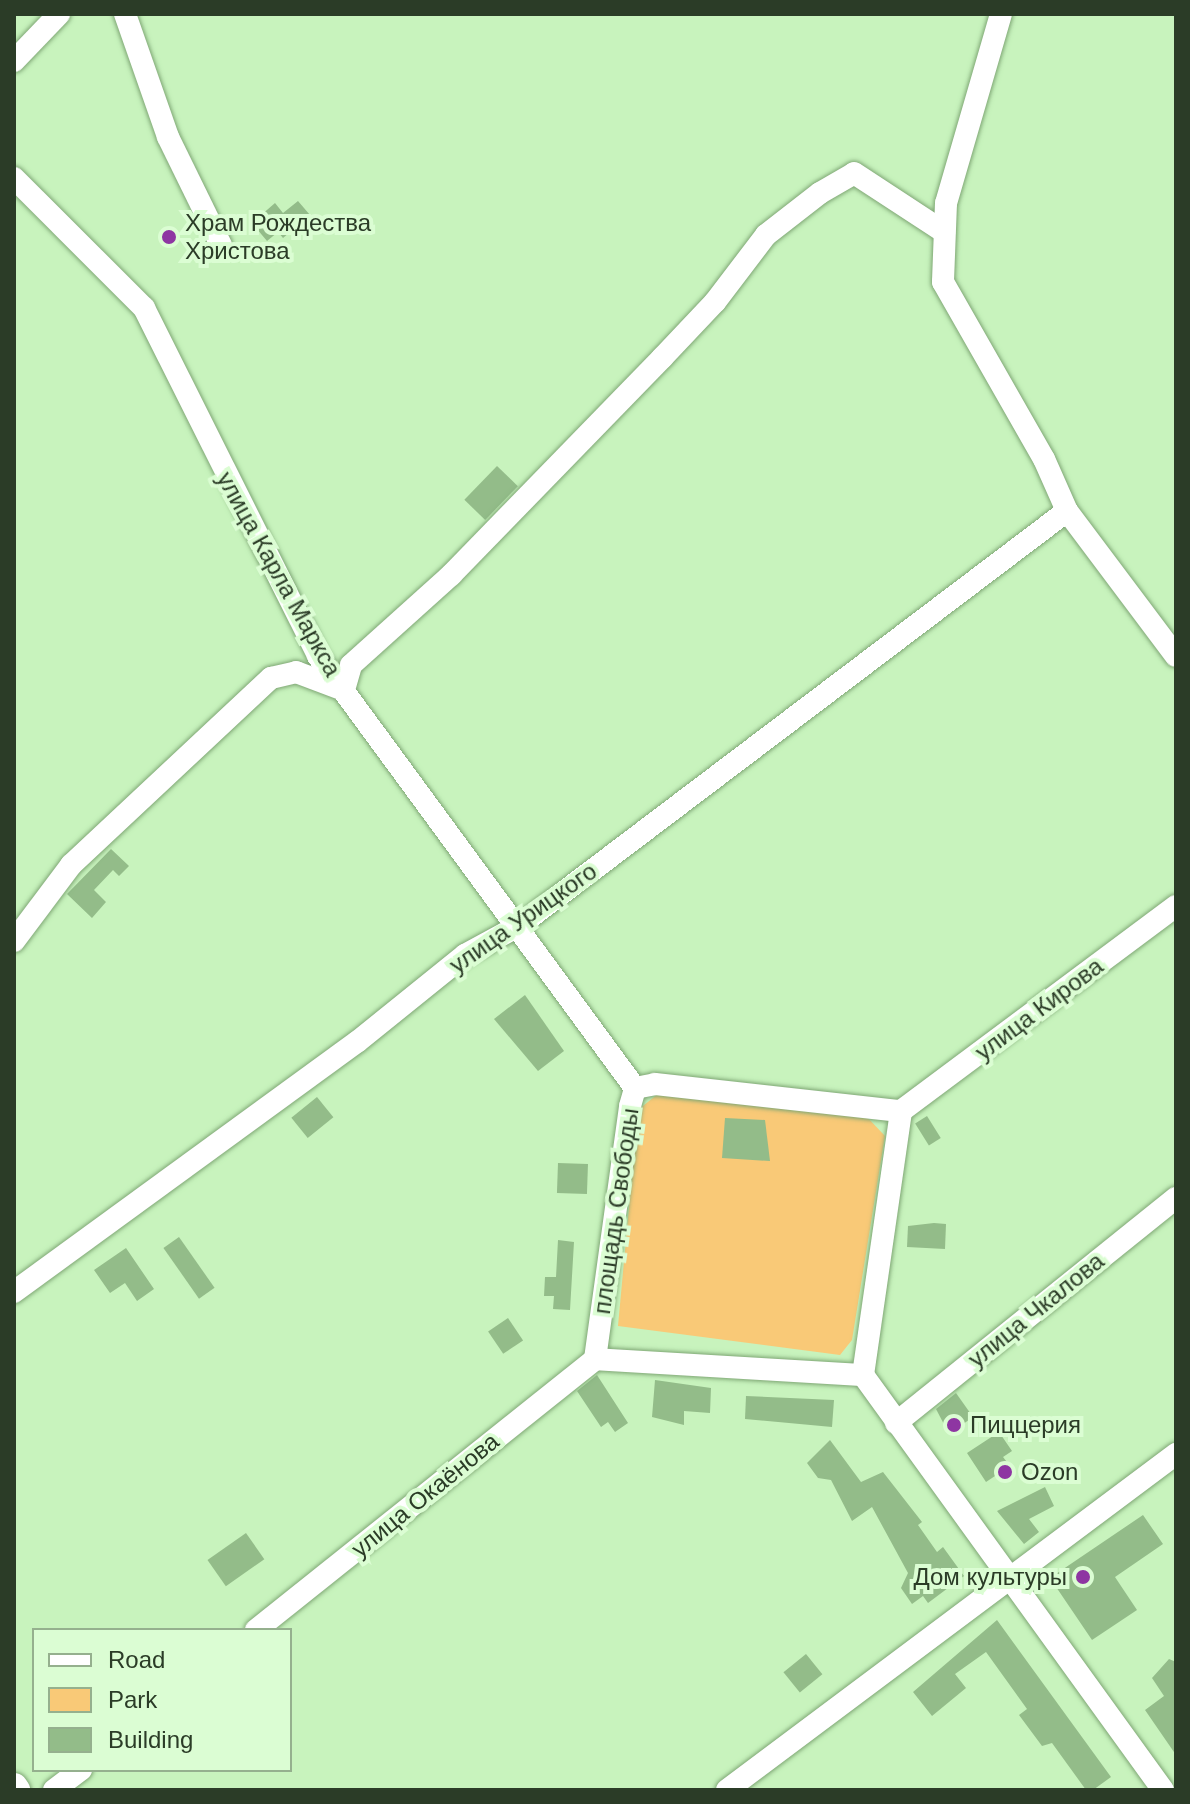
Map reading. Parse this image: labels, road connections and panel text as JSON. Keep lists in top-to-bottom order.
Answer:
{
  "streets": {
    "street": [
      "улица Карла Маркса",
      "улица Урицкого",
      "улица Кирова",
      "площадь Свободы",
      "улица Чкалова",
      "улица Окаёнова"
    ]
  },
  "crossings": [
    ["улица Карла Маркса", "улица Урицкого"],
    ["улица Карла Маркса", "площадь Свободы"],
    ["улица Кирова", "площадь Свободы"],
    ["площадь Свободы", "улица Окаёнова"]
  ],
  "places": [
    "Храм Рождества Христова",
    "Пиццерия",
    "Ozon",
    "Дом культуры"
  ],
  "legend": ["Road", "Park", "Building"]
}
